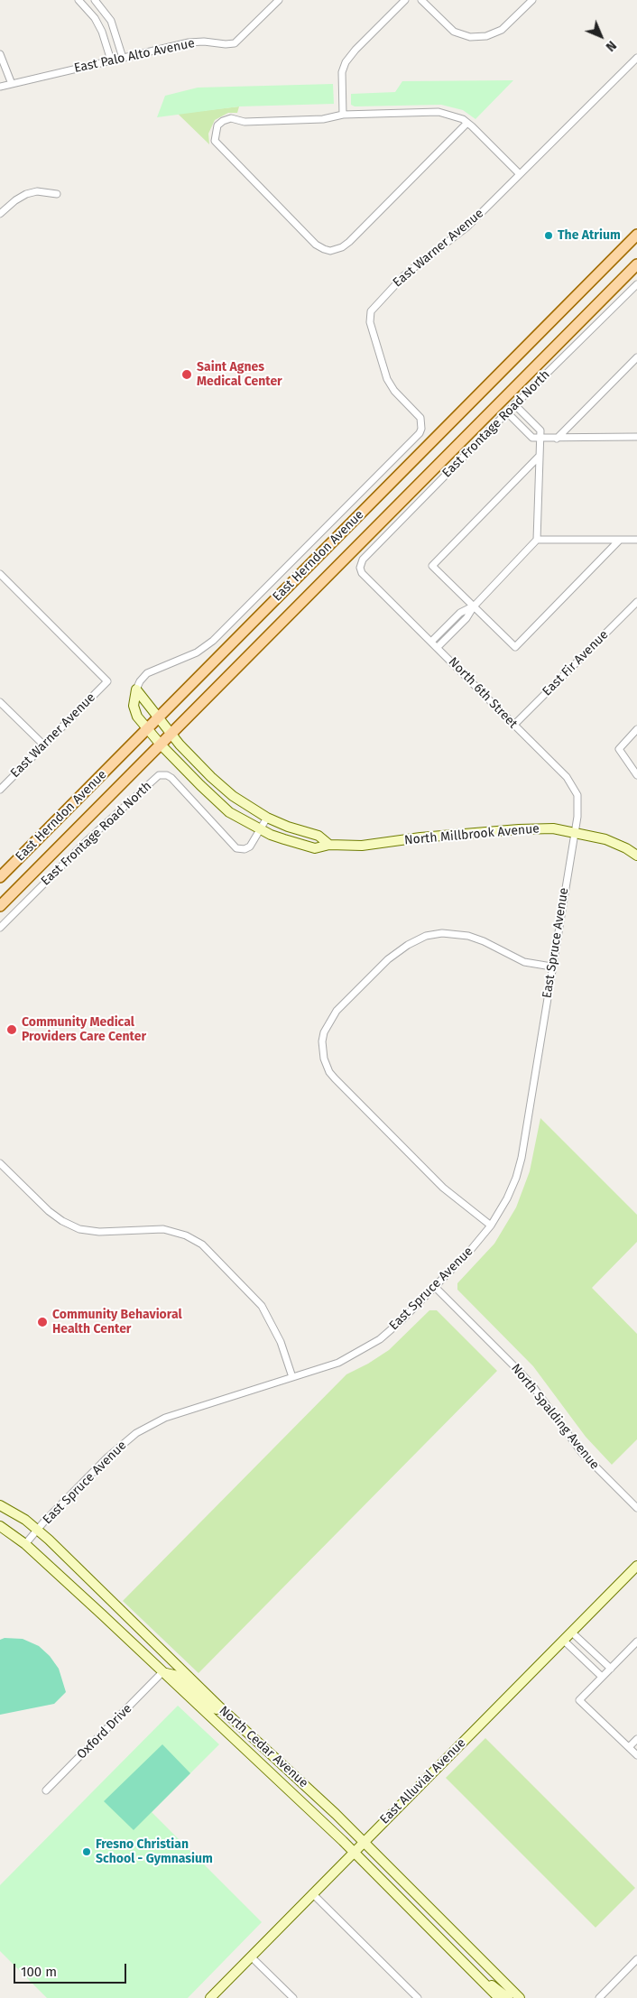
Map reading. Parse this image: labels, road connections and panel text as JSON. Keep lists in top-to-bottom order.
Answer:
{
  "streets": {
    "main road": [
      "East Herndon Avenue",
      "North Millbrook Avenue",
      "North Cedar Avenue",
      "East Alluvial Avenue"
    ],
    "street": [
      "East Palo Alto Avenue",
      "East Warner Avenue",
      "East Frontage Road North",
      "East Fir Avenue",
      "North 6th Street",
      "East Spruce Avenue",
      "North Spalding Avenue",
      "Oxford Drive"
    ]
  },
  "crossings": [
    ["East Warner Avenue", "North Millbrook Avenue"],
    ["East Frontage Road North", "North 6th Street"],
    ["East Frontage Road North", "North Millbrook Avenue"],
    ["East Herndon Avenue", "North Millbrook Avenue"],
    ["East Fir Avenue", "North 6th Street"],
    ["North 6th Street", "North Millbrook Avenue"],
    ["North 6th Street", "East Spruce Avenue"],
    ["North Millbrook Avenue", "East Spruce Avenue"],
    ["East Spruce Avenue", "North Spalding Avenue"],
    ["East Spruce Avenue", "North Cedar Avenue"],
    ["Oxford Drive", "North Cedar Avenue"],
    ["North Cedar Avenue", "East Alluvial Avenue"]
  ],
  "places": [
    "The Atrium",
    "Saint Agnes Medical Center",
    "Community Medical Providers Care Center",
    "Community Behavioral Health Center",
    "Fresno Christian School - Gymnasium"
  ],
  "scale_bar": "100 m",
  "north": "bottom right"
}
